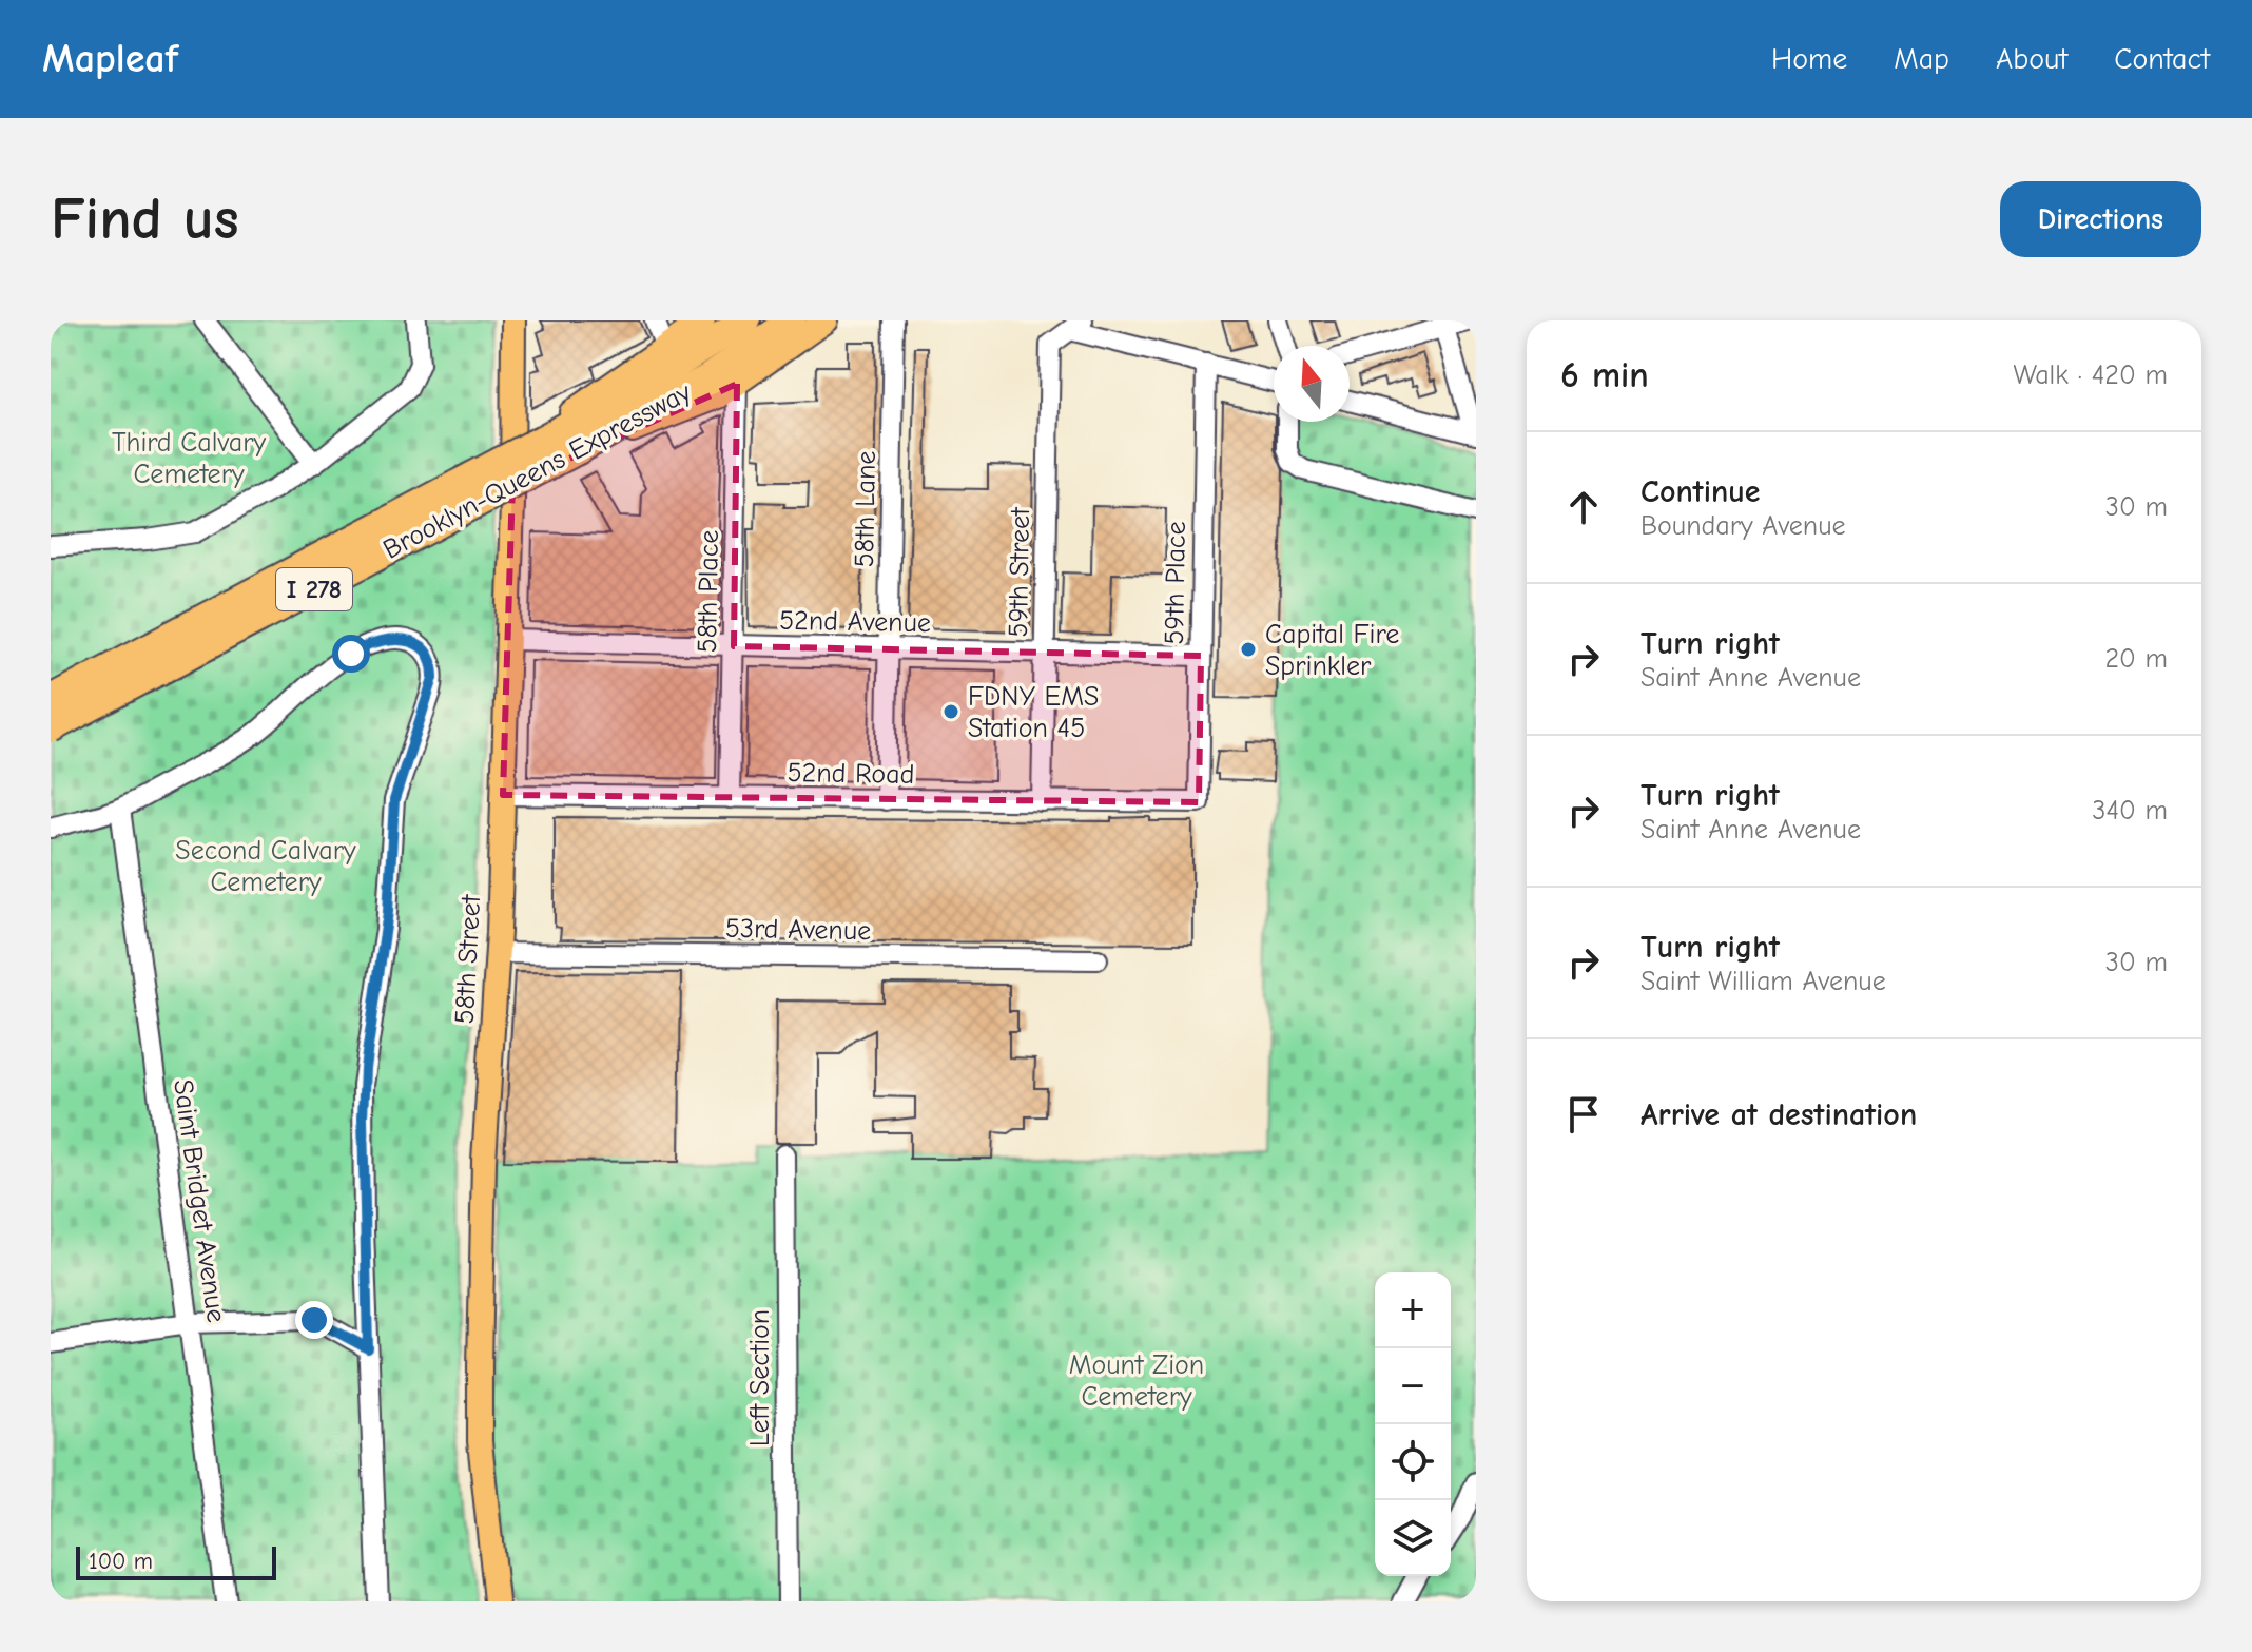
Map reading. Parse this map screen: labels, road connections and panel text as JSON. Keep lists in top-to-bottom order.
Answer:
{
  "streets": {
    "highway": ["Brooklyn-Queens Expressway", "I 278"],
    "main road": ["58th Street"],
    "street": [
      "58th Lane",
      "59th Street",
      "59th Place",
      "58th Place",
      "52nd Avenue",
      "52nd Road",
      "53rd Avenue",
      "Saint Bridget Avenue",
      "Left Section"
    ]
  },
  "crossings": [
    ["58th Lane", "52nd Avenue"],
    ["58th Lane", "52nd Road"],
    ["59th Street", "52nd Avenue"],
    ["59th Street", "52nd Road"],
    ["59th Place", "52nd Avenue"],
    ["59th Place", "52nd Road"],
    ["58th Place", "52nd Avenue"],
    ["58th Place", "52nd Road"],
    ["52nd Avenue", "58th Street"],
    ["52nd Road", "58th Street"],
    ["53rd Avenue", "58th Street"]
  ],
  "parks": ["Third Calvary Cemetery", "Second Calvary Cemetery", "Mount Zion Cemetery"],
  "places": ["Capital Fire Sprinkler", "FDNY EMS Station 45"],
  "scale_bar": "100 m",
  "north": "top",
  "page": {
    "header": "Mapleaf",
    "nav": [
      "Home",
      "Map",
      "About",
      "Contact"
    ],
    "buttons": "Directions",
    "title": "Find us",
    "heading": ["6 min", "Walk · 420 m"],
    "list": [
      ["Continue", "Boundary Avenue", "30 m"],
      ["Turn right", "Saint Anne Avenue", "20 m"],
      ["Turn right", "Saint Anne Avenue", "340 m"],
      ["Turn right", "Saint William Avenue", "30 m"],
      "Arrive at destination"
    ],
    "map_buttons": ["+", "−"],
    "scale": "100 m"
  }
}
